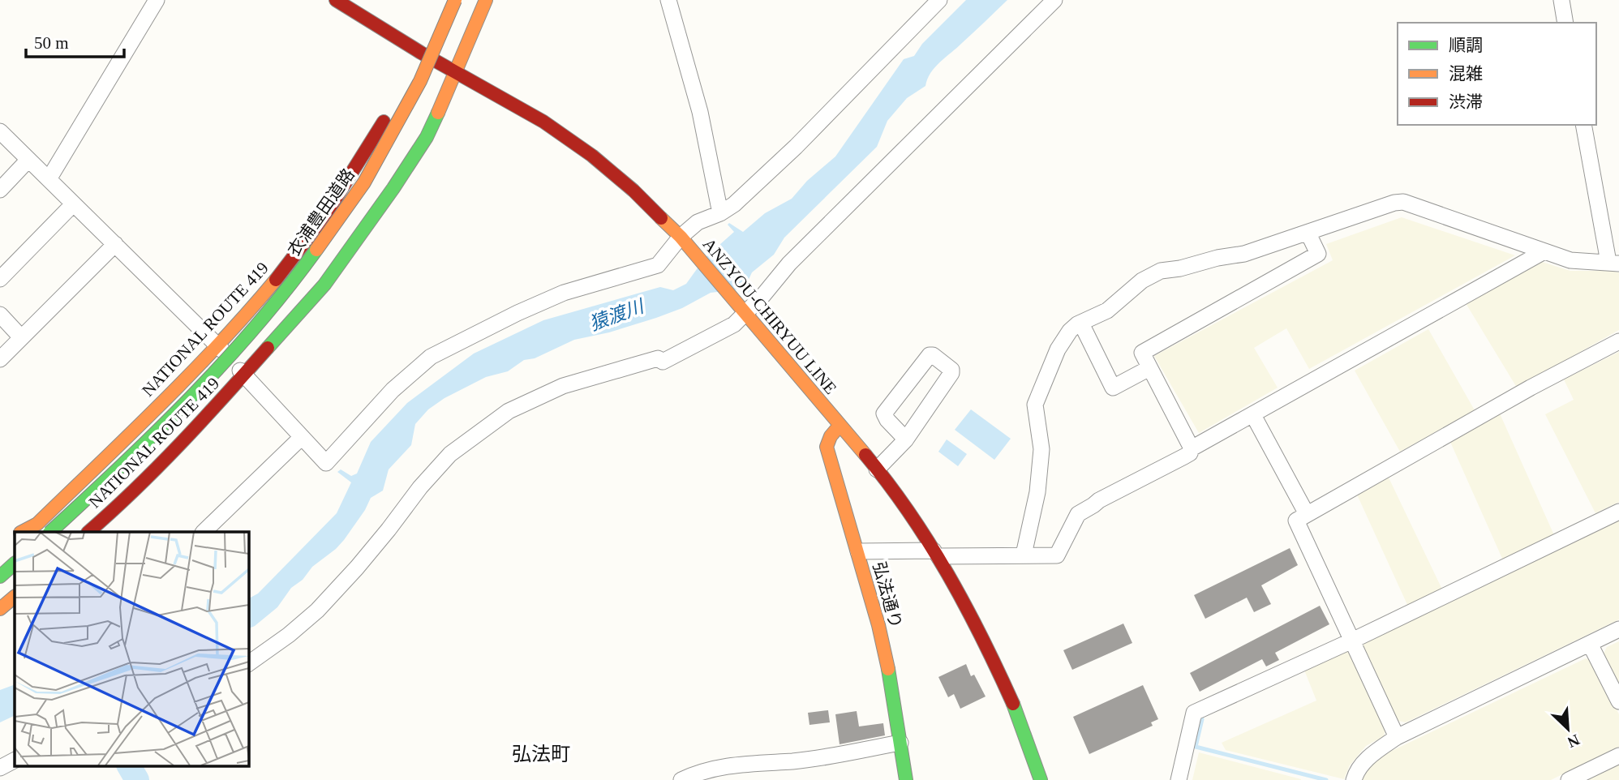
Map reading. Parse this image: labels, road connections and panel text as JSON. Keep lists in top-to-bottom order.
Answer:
{
  "streets": {
    "main road": [
      "衣浦豊田道路",
      "ANZYOU-CHIRYUU LINE",
      "NATIONAL ROUTE 419",
      "弘法通り"
    ]
  },
  "crossings": [
    ["ANZYOU-CHIRYUU LINE", "NATIONAL ROUTE 419"],
    ["ANZYOU-CHIRYUU LINE", "弘法通り"]
  ],
  "districts": ["弘法町"],
  "water": ["猿渡川"],
  "legend": ["順調", "混雑", "渋滞"],
  "scale_bar": "50 m",
  "north": "bottom right"
}
